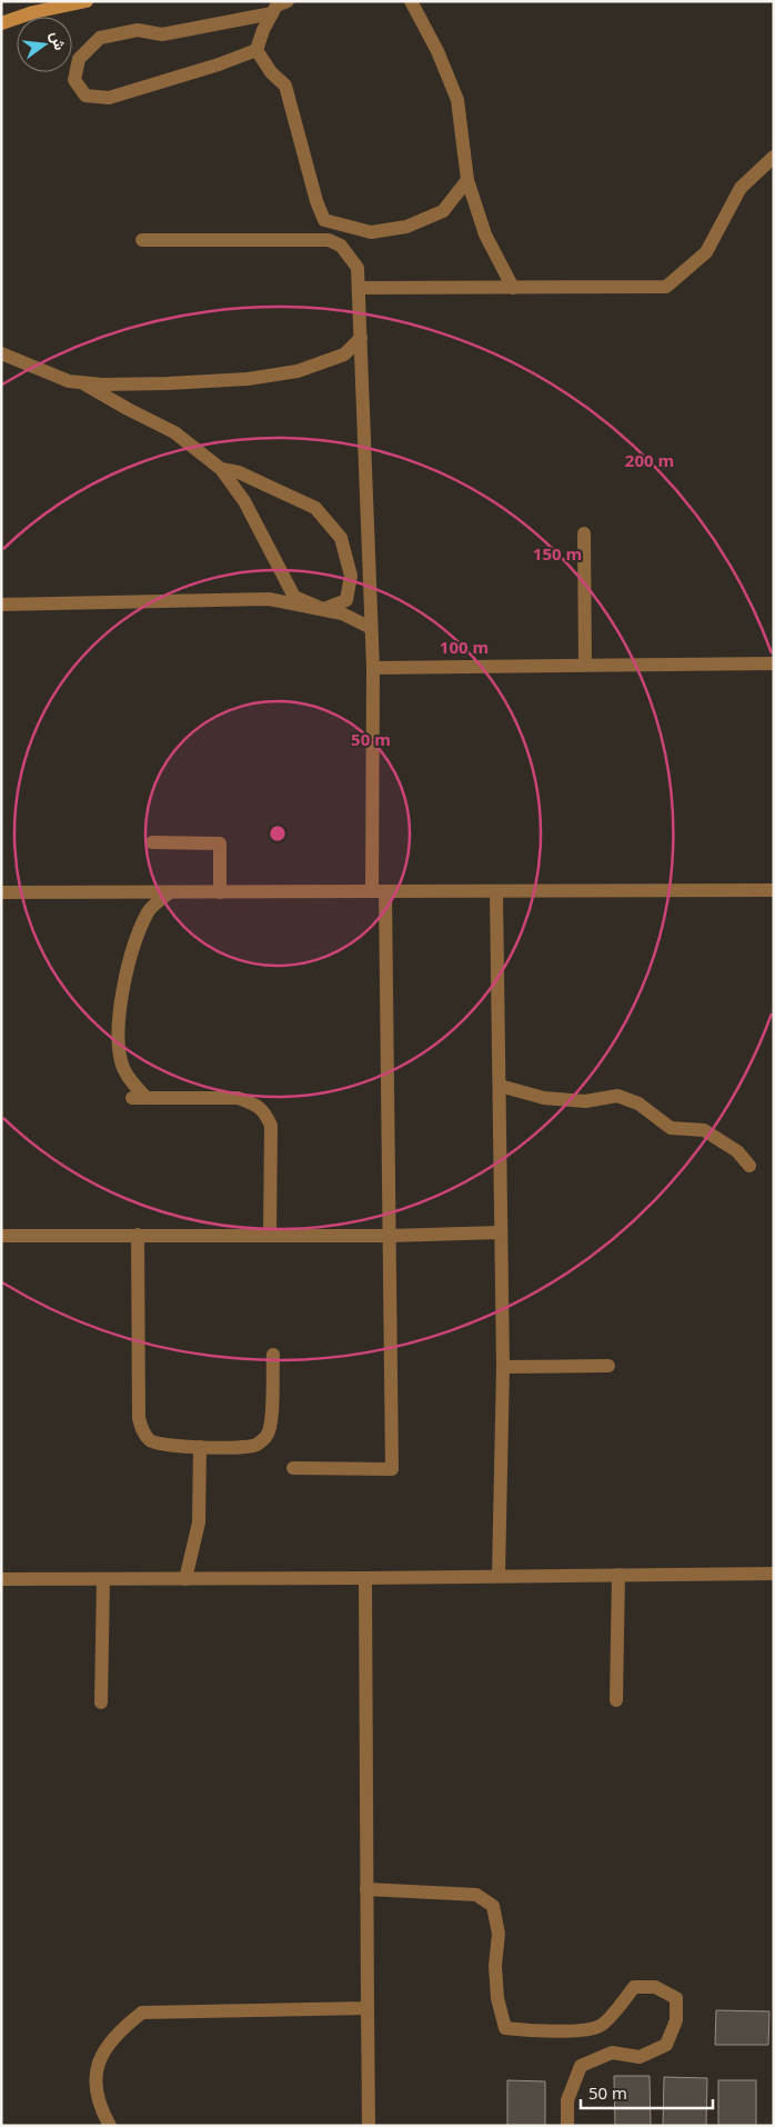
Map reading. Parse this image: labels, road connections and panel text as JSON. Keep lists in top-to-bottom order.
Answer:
{
  "scale_bar": "50 m",
  "north": "right",
  "rings": [
    "200 m",
    "150 m",
    "100 m",
    "50 m"
  ]
}
